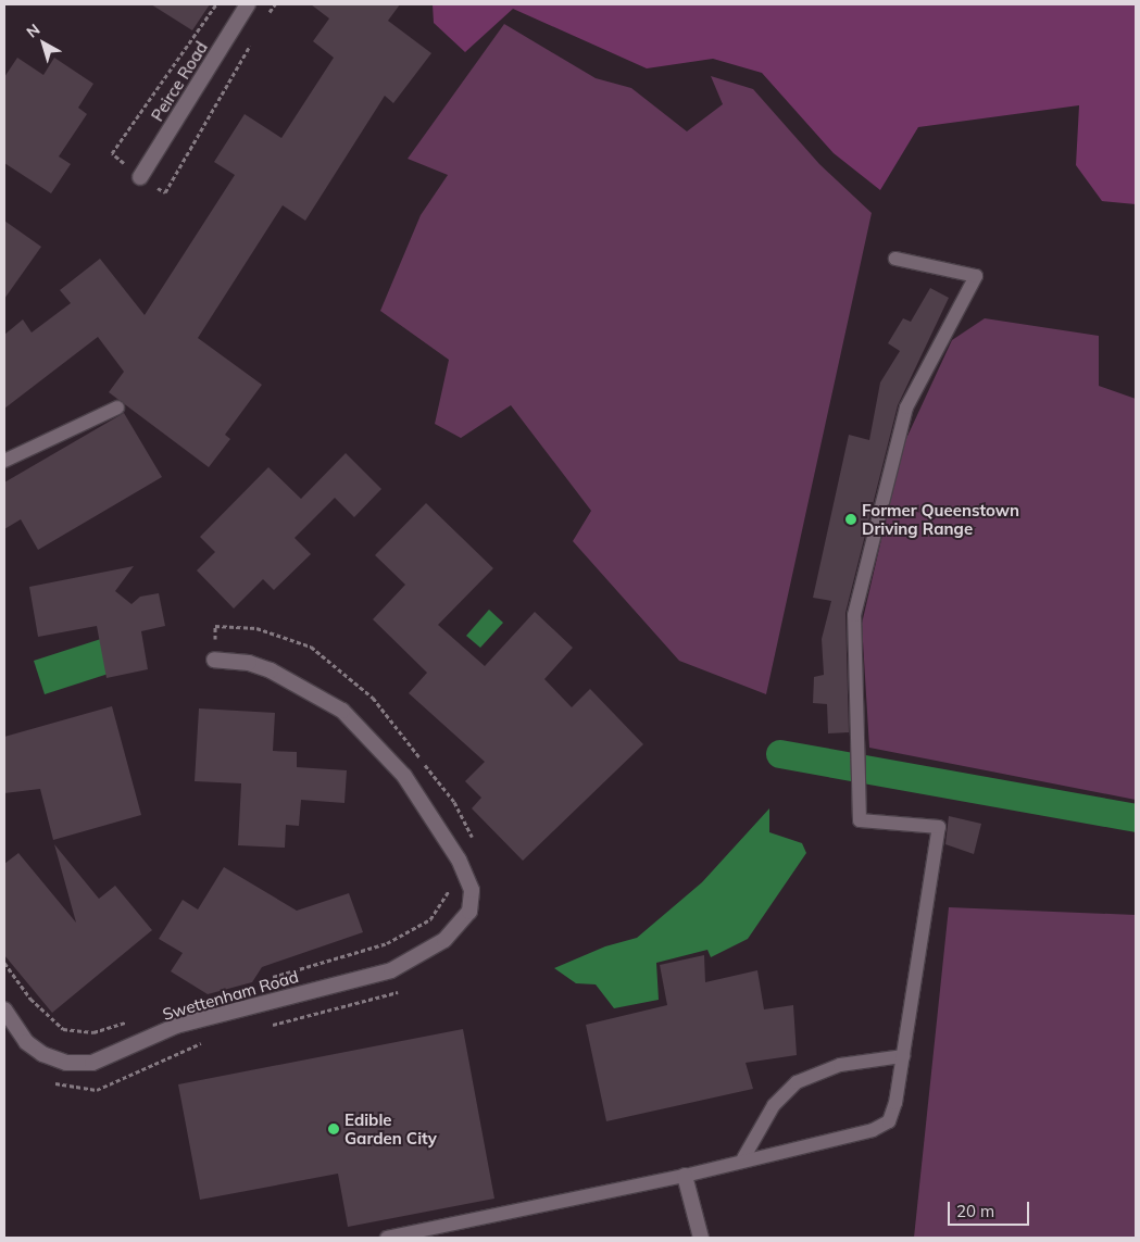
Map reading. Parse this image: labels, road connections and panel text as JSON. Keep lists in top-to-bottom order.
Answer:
{
  "streets": {
    "street": ["Peirce Road", "Swettenham Road"]
  },
  "places": ["Former Queenstown Driving Range", "Edible Garden City"],
  "scale_bar": "20 m",
  "north": "top left"
}
